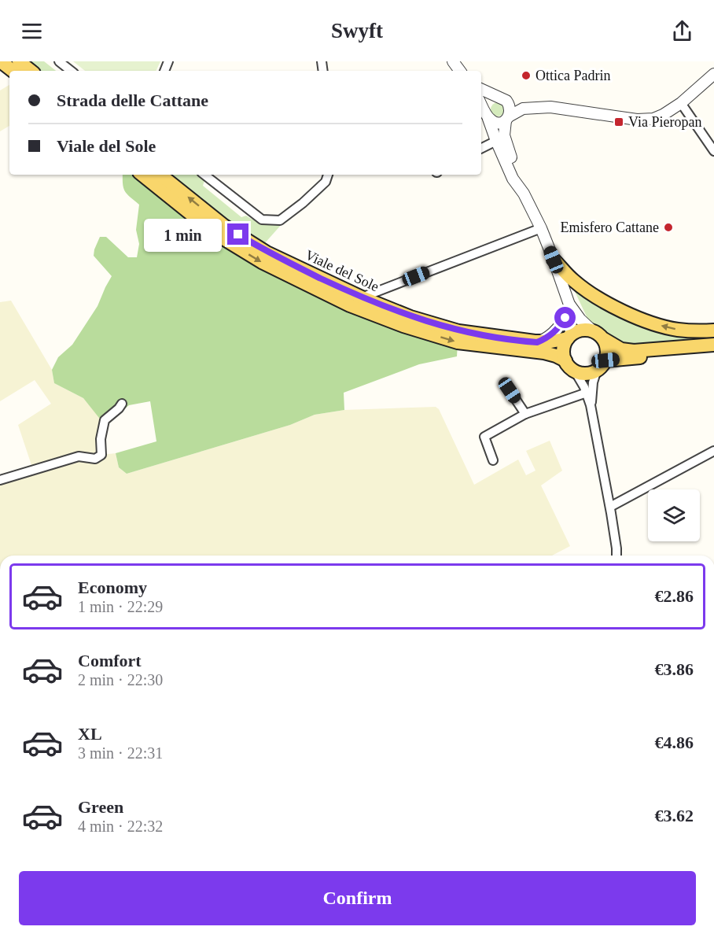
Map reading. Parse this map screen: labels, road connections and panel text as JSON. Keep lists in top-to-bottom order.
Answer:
{
  "streets": {
    "main road": ["Viale del Sole"]
  },
  "places": {
    "other": ["Ottica Padrin", "Emisfero Cattane"],
    "transit": ["Via Pieropan"]
  },
  "page": {
    "header": "Swyft",
    "banner": ["Strada delle Cattane", "Viale del Sole"],
    "bubble": "1 min",
    "list": [
      {
        "name": "Economy",
        "note": "1 min · 22:29",
        "value": "€2.86"
      },
      {
        "name": "Comfort",
        "note": "2 min · 22:30",
        "value": "€3.86"
      },
      {
        "name": "XL",
        "note": "3 min · 22:31",
        "value": "€4.86"
      },
      {
        "name": "Green",
        "note": "4 min · 22:32",
        "value": "€3.62"
      }
    ],
    "buttons": "Confirm"
  }
}
